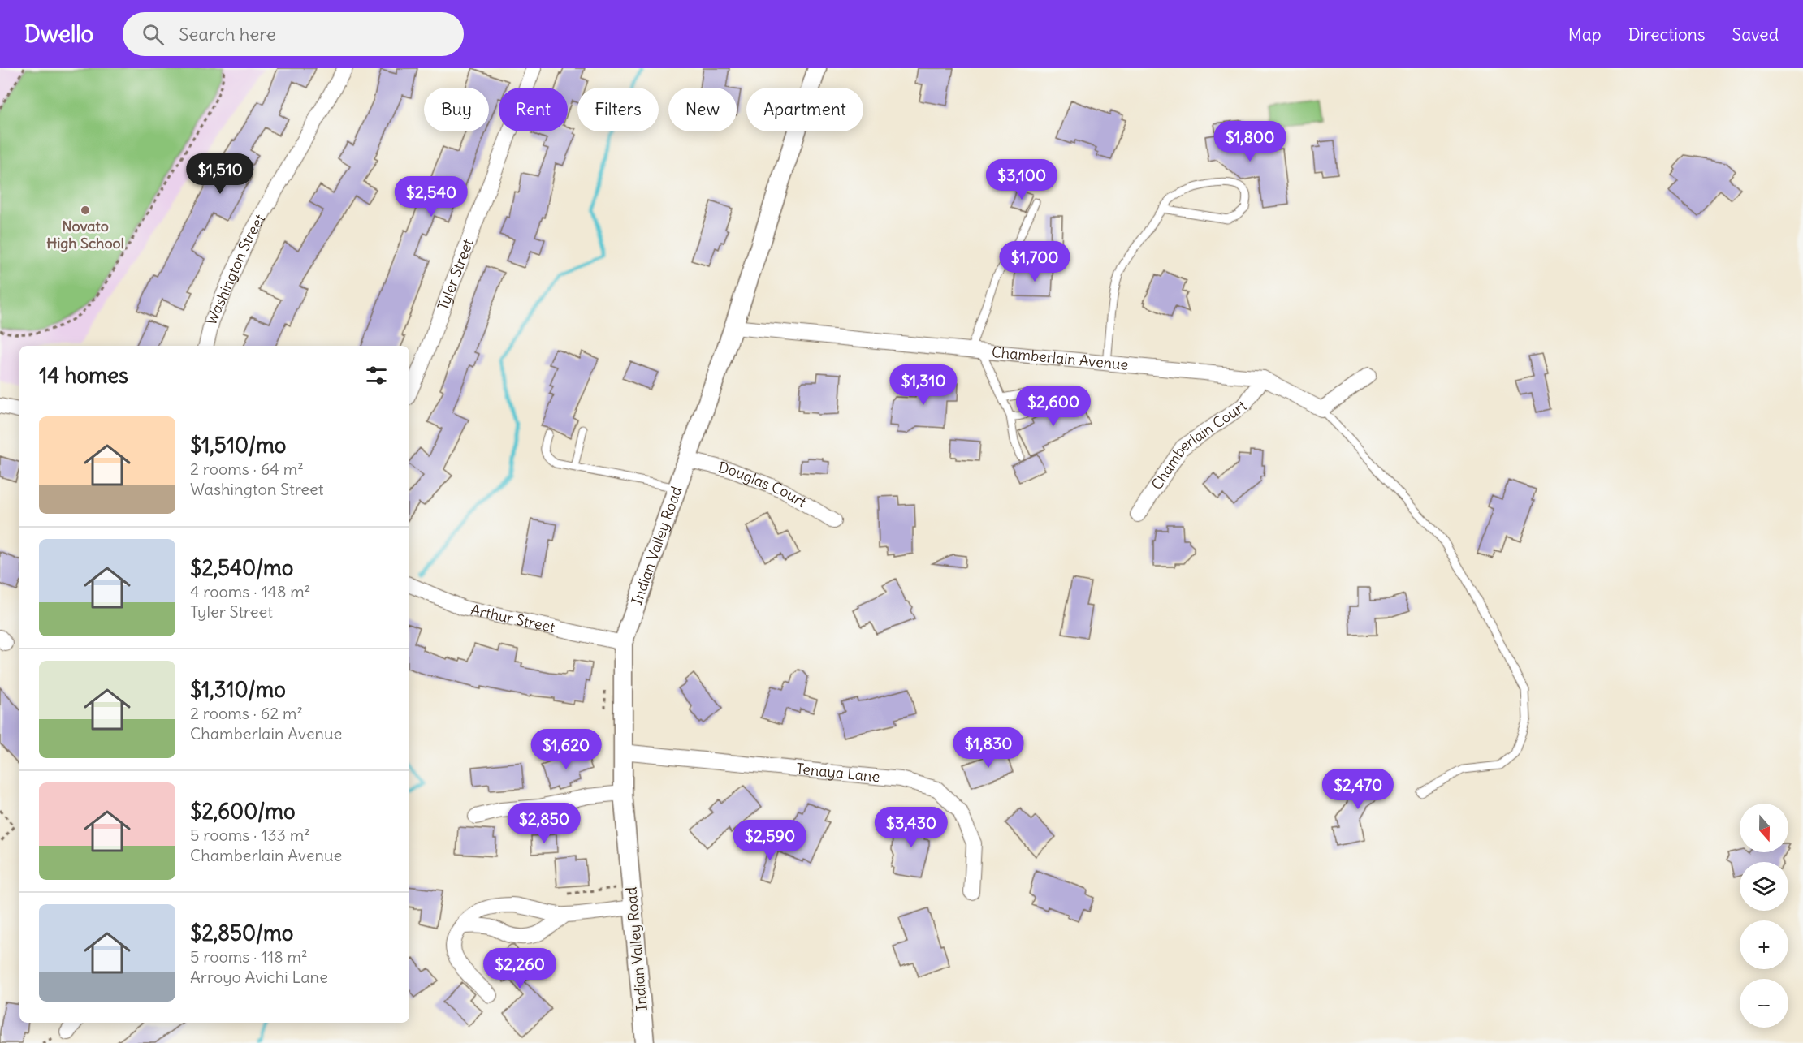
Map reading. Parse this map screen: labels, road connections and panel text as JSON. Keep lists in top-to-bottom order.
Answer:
{
  "streets": {
    "street": [
      "Washington Street",
      "Tyler Street",
      "Chamberlain Avenue",
      "Chamberlain Court",
      "Douglas Court",
      "Indian Valley Road",
      "Arthur Street",
      "Tenaya Lane"
    ]
  },
  "crossings": [
    ["Chamberlain Avenue", "Chamberlain Court"],
    ["Chamberlain Avenue", "Indian Valley Road"],
    ["Douglas Court", "Indian Valley Road"],
    ["Indian Valley Road", "Arthur Street"],
    ["Indian Valley Road", "Tenaya Lane"]
  ],
  "places": ["Novato High School"],
  "north": "bottom",
  "page": {
    "header": "Dwello",
    "search": "Search here",
    "nav": ["Map", "Directions", "Saved"],
    "chip": [
      "Buy",
      "Rent",
      "Filters",
      "New",
      "Apartment"
    ],
    "price": [
      "$1,800",
      "$1,510",
      "$3,100",
      "$2,540",
      "$1,700",
      "$1,310",
      "$2,600",
      "$1,830",
      "$1,620",
      "$2,470",
      "$2,850",
      "$3,430",
      "$2,590",
      "$2,260"
    ],
    "heading": "14 homes",
    "list": [
      {
        "name": "$1,510/mo",
        "note": "2 rooms · 64 m² · Washington Street"
      },
      {
        "name": "$2,540/mo",
        "note": "4 rooms · 148 m² · Tyler Street"
      },
      {
        "name": "$1,310/mo",
        "note": "2 rooms · 62 m² · Chamberlain Avenue"
      },
      {
        "name": "$2,600/mo",
        "note": "5 rooms · 133 m² · Chamberlain Avenue"
      },
      {
        "name": "$2,850/mo",
        "note": "5 rooms · 118 m² · Arroyo Avichi Lane"
      }
    ],
    "map_buttons": ["+", "−"]
  }
}
